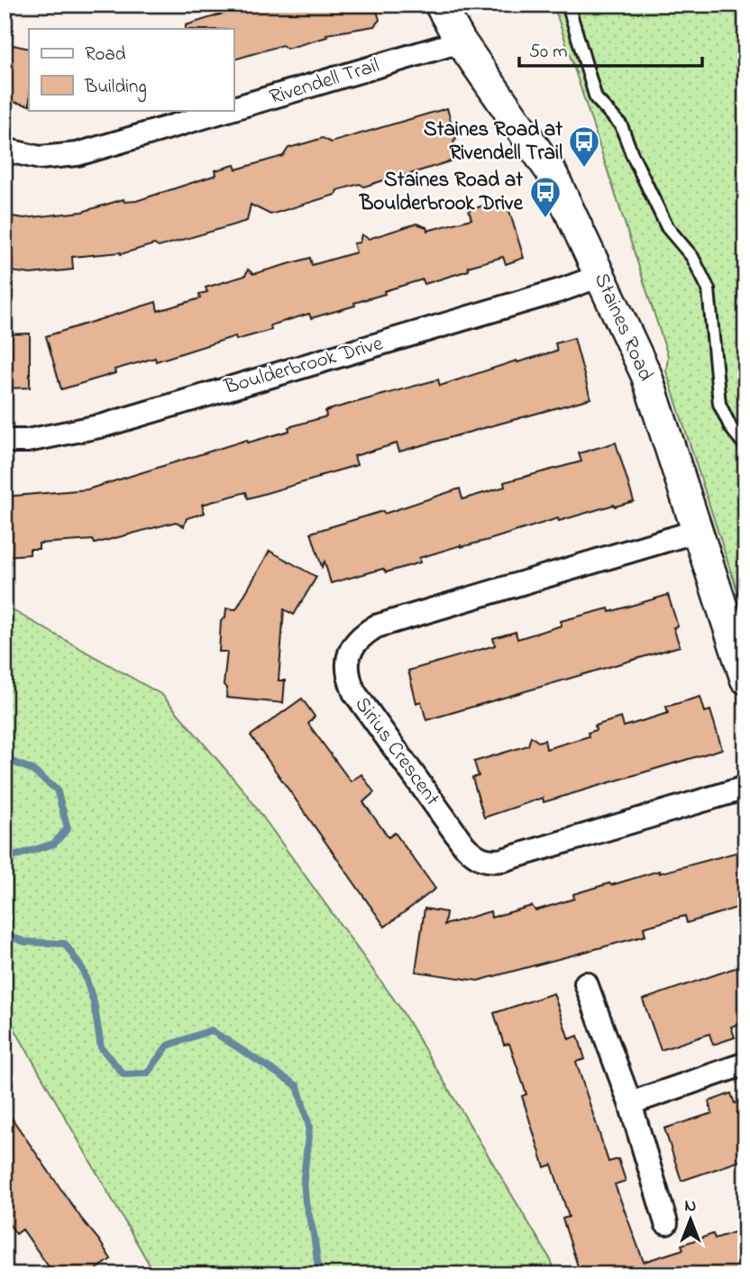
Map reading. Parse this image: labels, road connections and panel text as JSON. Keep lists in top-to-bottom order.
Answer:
{
  "streets": {
    "street": [
      "Rivendell Trail",
      "Staines Road",
      "Boulderbrook Drive",
      "Sirius Crescent"
    ]
  },
  "crossings": [
    ["Rivendell Trail", "Staines Road"],
    ["Staines Road", "Boulderbrook Drive"],
    ["Staines Road", "Sirius Crescent"]
  ],
  "places": {
    "bus stop": ["Staines Road at Rivendell Trail", "Staines Road at Boulderbrook Drive"]
  },
  "legend": ["Road", "Building"],
  "scale_bar": "50 m",
  "north": "top"
}
